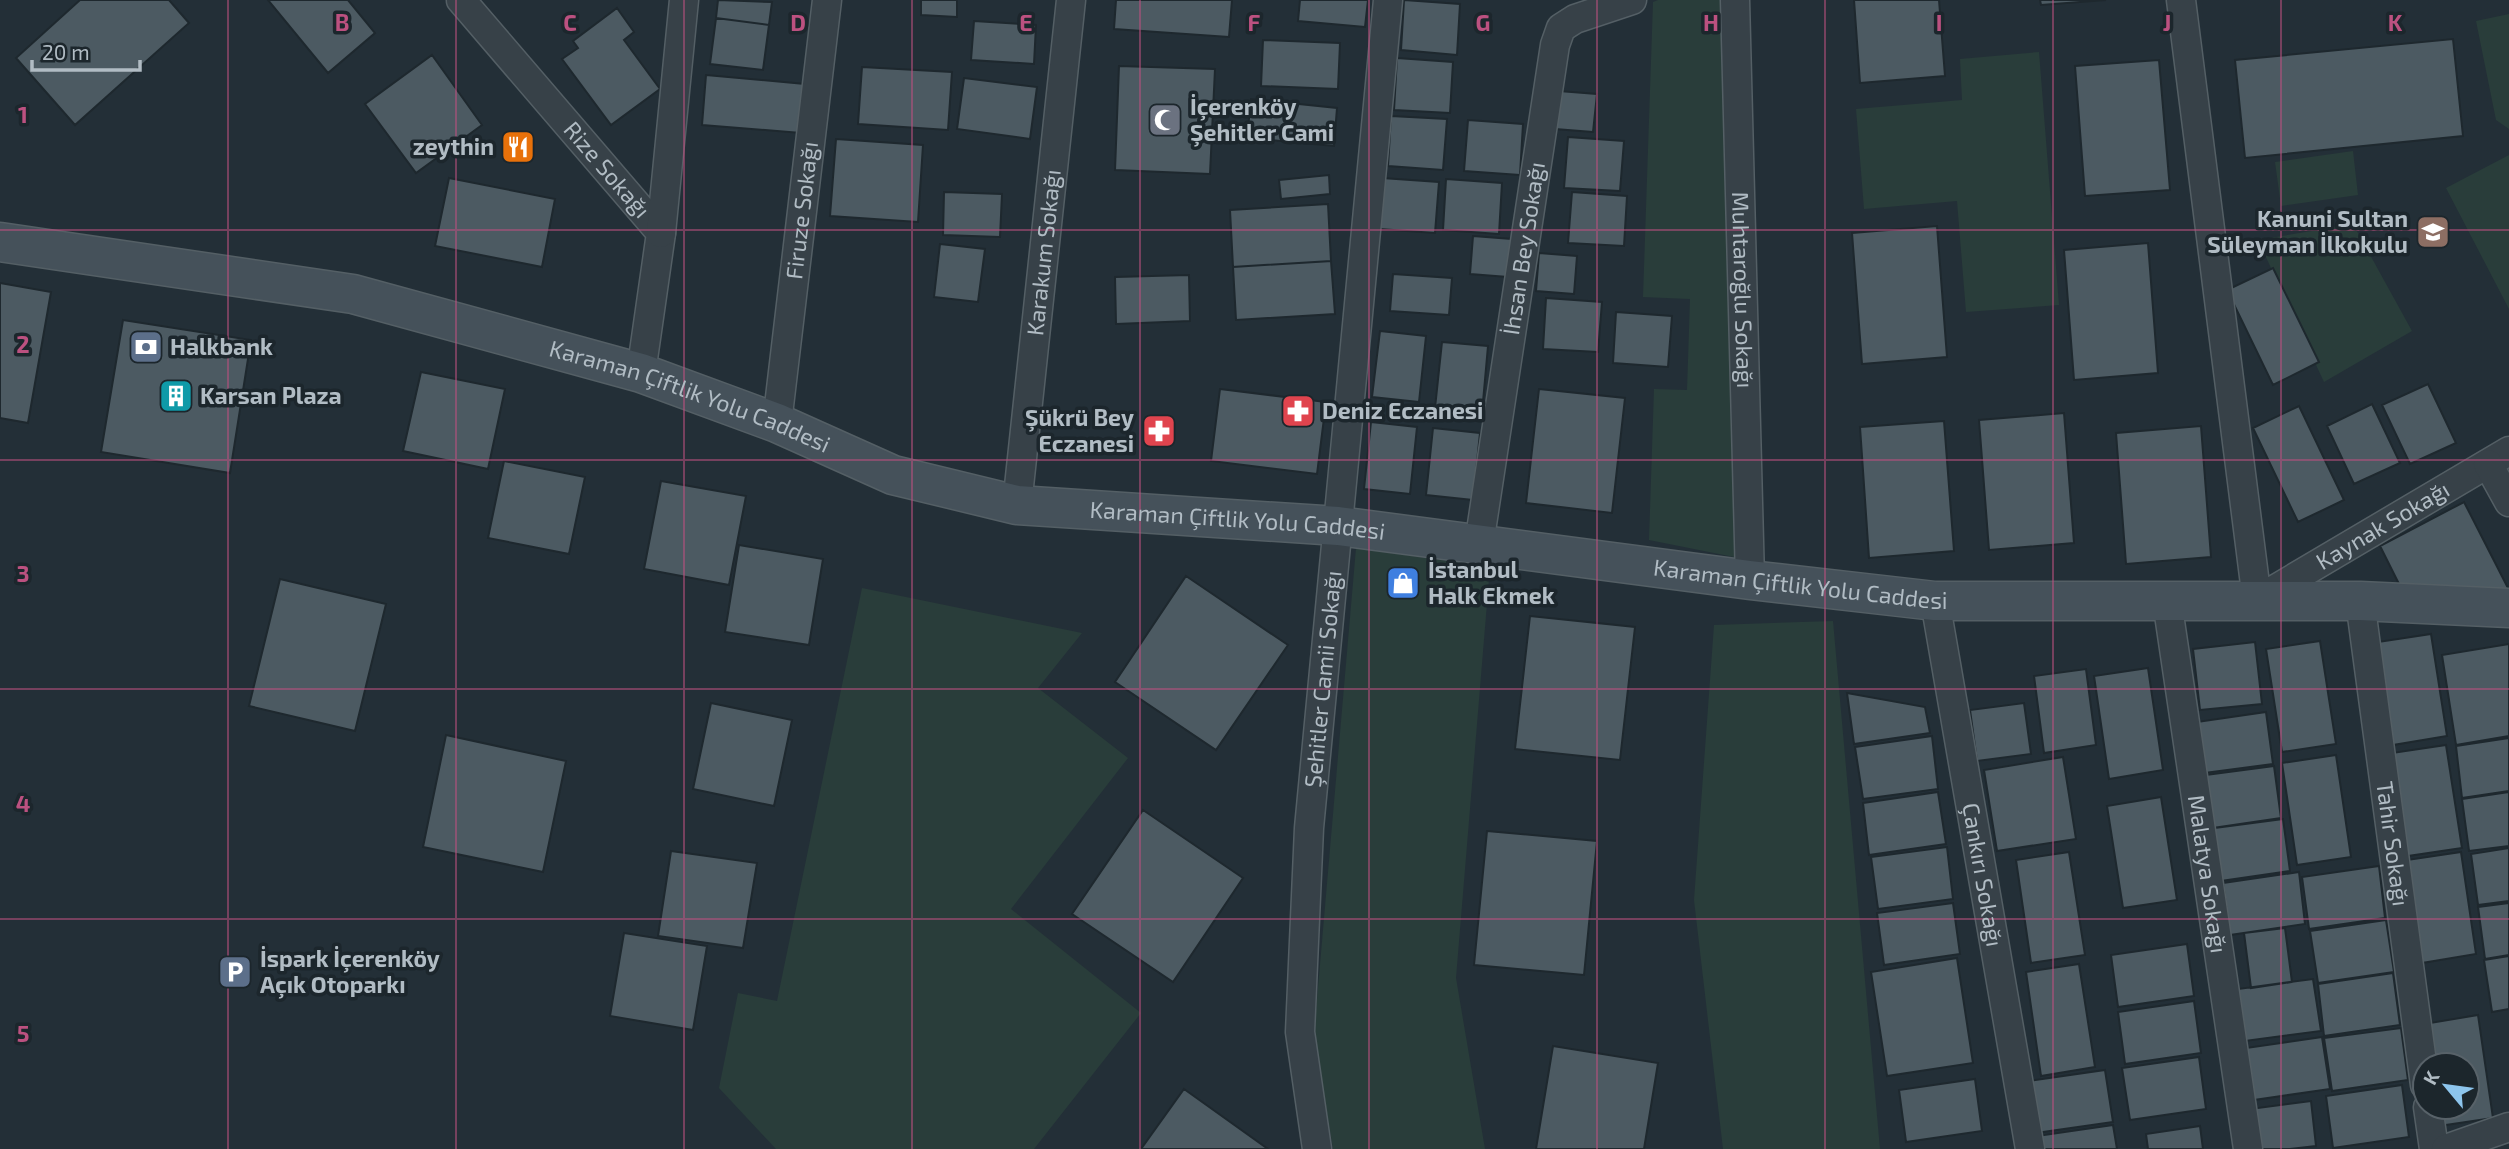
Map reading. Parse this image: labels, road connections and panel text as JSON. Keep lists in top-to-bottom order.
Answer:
{
  "streets": {
    "street": [
      "Rize Sokağı",
      "Firuze Sokağı",
      "İhsan Bey Sokağı",
      "Karakum Sokağı",
      "Muhtaroğlu Sokağı",
      "Karaman Çiftlik Yolu Caddesi",
      "Kaynak Sokağı",
      "Şehitler Camii Sokağı",
      "Tahir Sokağı",
      "Çankırı Sokağı",
      "Malatya Sokağı"
    ]
  },
  "crossings": [
    ["Rize Sokağı", "Karaman Çiftlik Yolu Caddesi"],
    ["Firuze Sokağı", "Karaman Çiftlik Yolu Caddesi"],
    ["İhsan Bey Sokağı", "Karaman Çiftlik Yolu Caddesi"],
    ["Karakum Sokağı", "Karaman Çiftlik Yolu Caddesi"],
    ["Muhtaroğlu Sokağı", "Karaman Çiftlik Yolu Caddesi"],
    ["Karaman Çiftlik Yolu Caddesi", "Kaynak Sokağı"],
    ["Karaman Çiftlik Yolu Caddesi", "Şehitler Camii Sokağı"],
    ["Karaman Çiftlik Yolu Caddesi", "Tahir Sokağı"],
    ["Karaman Çiftlik Yolu Caddesi", "Çankırı Sokağı"],
    ["Karaman Çiftlik Yolu Caddesi", "Malatya Sokağı"]
  ],
  "places": {
    "mosque": ["İçerenköy Şehitler Cami"],
    "restaurant": ["zeythin"],
    "school or university": ["Kanuni Sultan Süleyman İlkokulu"],
    "bank": ["Halkbank"],
    "building": ["Karsan Plaza"],
    "pharmacy": ["Deniz Eczanesi", "Şükrü Bey Eczanesi"],
    "shop": ["İstanbul Halk Ekmek"],
    "parking": ["İspark İçerenköy Açık Otoparkı"]
  },
  "scale_bar": "20 m",
  "north": "top left",
  "grid": {
    "columns": [
      "B",
      "C",
      "D",
      "E",
      "F",
      "G",
      "H",
      "I",
      "J",
      "K"
    ],
    "rows": [
      "1",
      "2",
      "3",
      "4",
      "5"
    ]
  }
}
